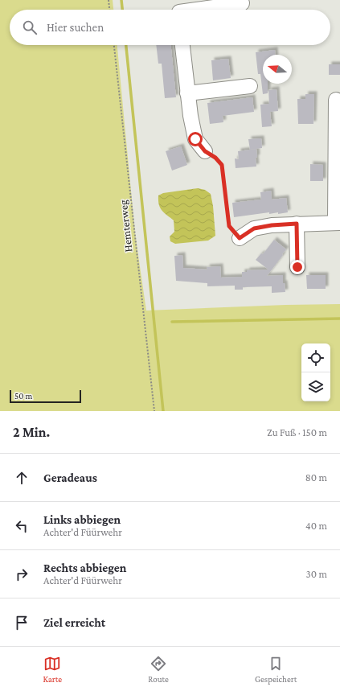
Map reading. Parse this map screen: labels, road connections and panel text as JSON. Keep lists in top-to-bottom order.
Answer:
{
  "streets": {
    "path": ["Hemterweg"]
  },
  "scale_bar": "50 m",
  "north": "left",
  "page": {
    "search": "Hier suchen",
    "scale": "50 m",
    "heading": ["2 Min.", "Zu Fuß · 150 m"],
    "list": [
      ["Geradeaus", "80 m"],
      ["Links abbiegen", "Achter'd Füürwehr", "40 m"],
      ["Rechts abbiegen", "Achter'd Füürwehr", "30 m"],
      "Ziel erreicht"
    ],
    "nav": ["Karte", "Route", "Gespeichert"]
  }
}
